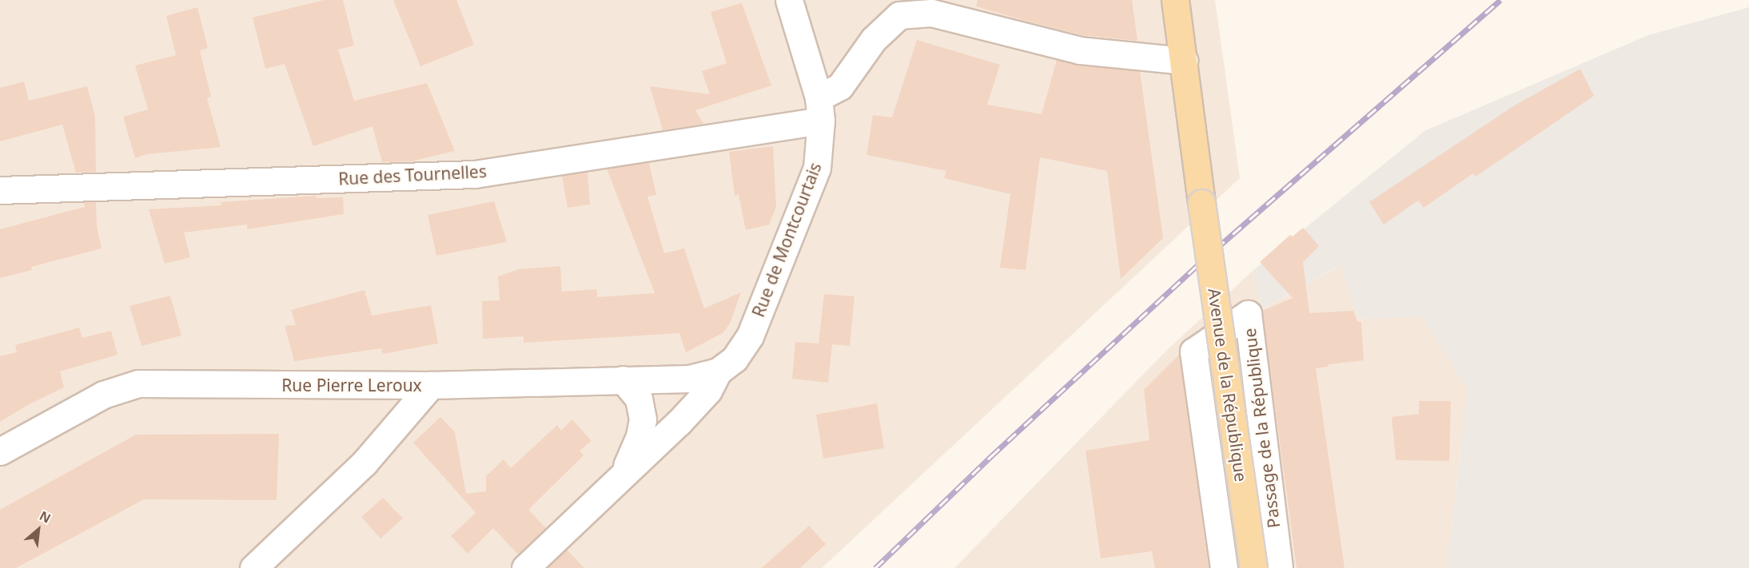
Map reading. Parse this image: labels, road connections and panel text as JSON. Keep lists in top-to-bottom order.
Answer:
{
  "streets": {
    "main road": ["Avenue de la République"],
    "street": [
      "Rue des Tournelles",
      "Rue de Montcourtais",
      "Rue Pierre Leroux",
      "Passage de la République"
    ]
  },
  "crossings": [
    ["Rue des Tournelles", "Rue de Montcourtais"],
    ["Rue de Montcourtais", "Rue Pierre Leroux"]
  ],
  "north": "top right"
}
